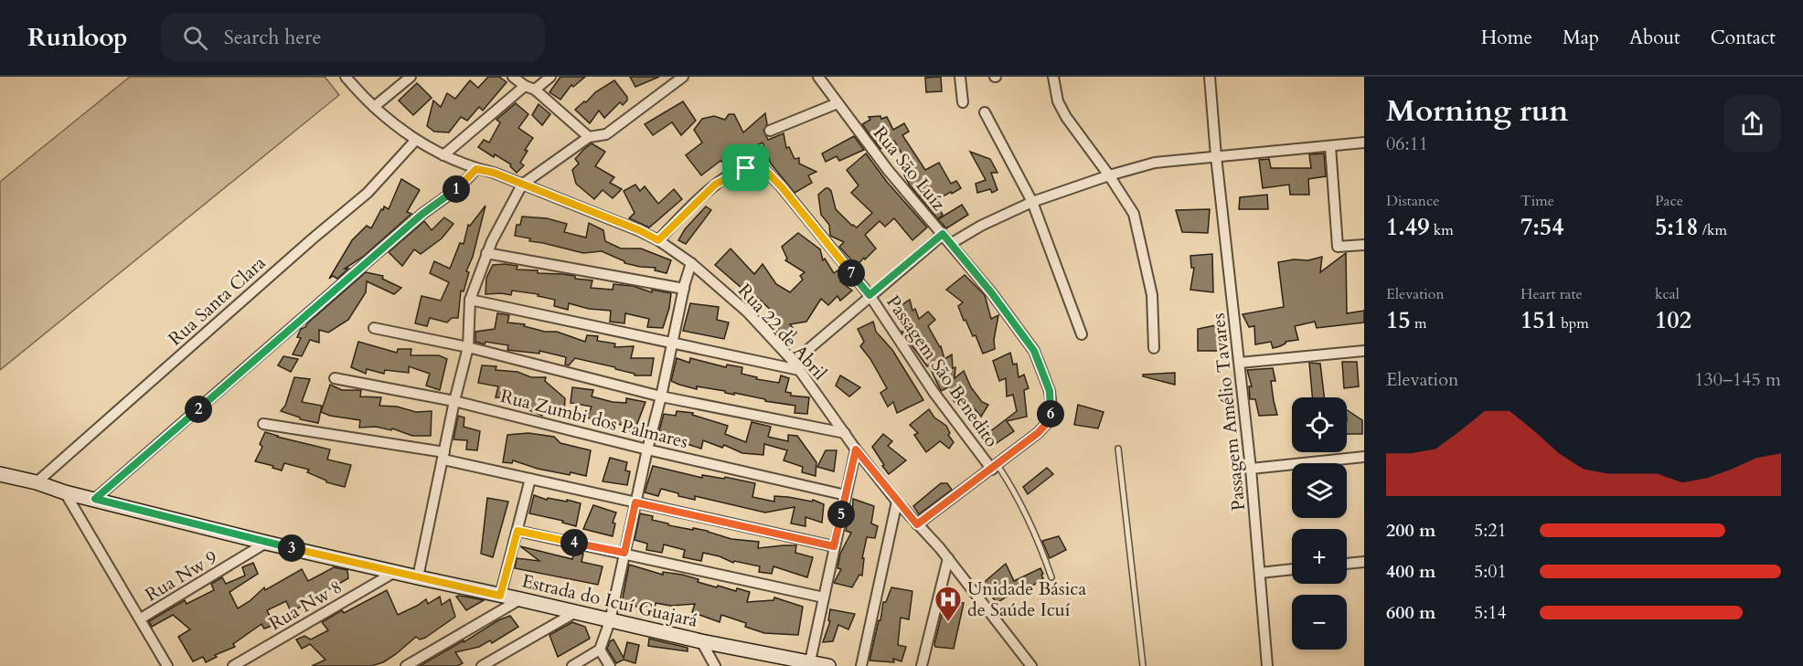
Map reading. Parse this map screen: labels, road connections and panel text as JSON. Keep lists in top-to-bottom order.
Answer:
{
  "streets": {
    "street": [
      "Rua São Luíz",
      "Rua Santa Clara",
      "Rua 22 de Abril",
      "Passagem São Benedito",
      "Passagem Amélio Tavares",
      "Rua Zumbi dos Palmares",
      "Rua Nw 9",
      "Estrada do Icuí Guajará",
      "Rua Nw 8"
    ]
  },
  "crossings": [
    ["Rua São Luíz", "Passagem São Benedito"],
    ["Rua Santa Clara", "Rua 22 de Abril"],
    ["Rua Santa Clara", "Estrada do Icuí Guajará"],
    ["Rua 22 de Abril", "Passagem São Benedito"],
    ["Rua Nw 9", "Estrada do Icuí Guajará"],
    ["Estrada do Icuí Guajará", "Rua Nw 8"]
  ],
  "places": {
    "hospital": ["Unidade Básica de Saúde Icuí"]
  },
  "page": {
    "header": "Runloop",
    "search": "Search here",
    "nav": [
      "Home",
      "Map",
      "About",
      "Contact"
    ],
    "heading": ["Morning run", "06:11"],
    "stats": [
      ["Distance", "1.49 km"],
      ["Time", "7:54"],
      ["Pace", "5:18 /km"],
      ["Elevation", "15 m"],
      ["Heart rate", "151 bpm"],
      ["kcal", "102"]
    ],
    "pins": [
      "1",
      "7",
      "2",
      "6",
      "5",
      "4",
      "3"
    ],
    "chart": ["Elevation", "130–145 m"],
    "map_buttons": ["+", "−"],
    "list": [
      {
        "name": "200 m",
        "note": "5:21"
      },
      {
        "name": "400 m",
        "note": "5:01"
      },
      {
        "name": "600 m",
        "note": "5:14"
      }
    ]
  }
}
